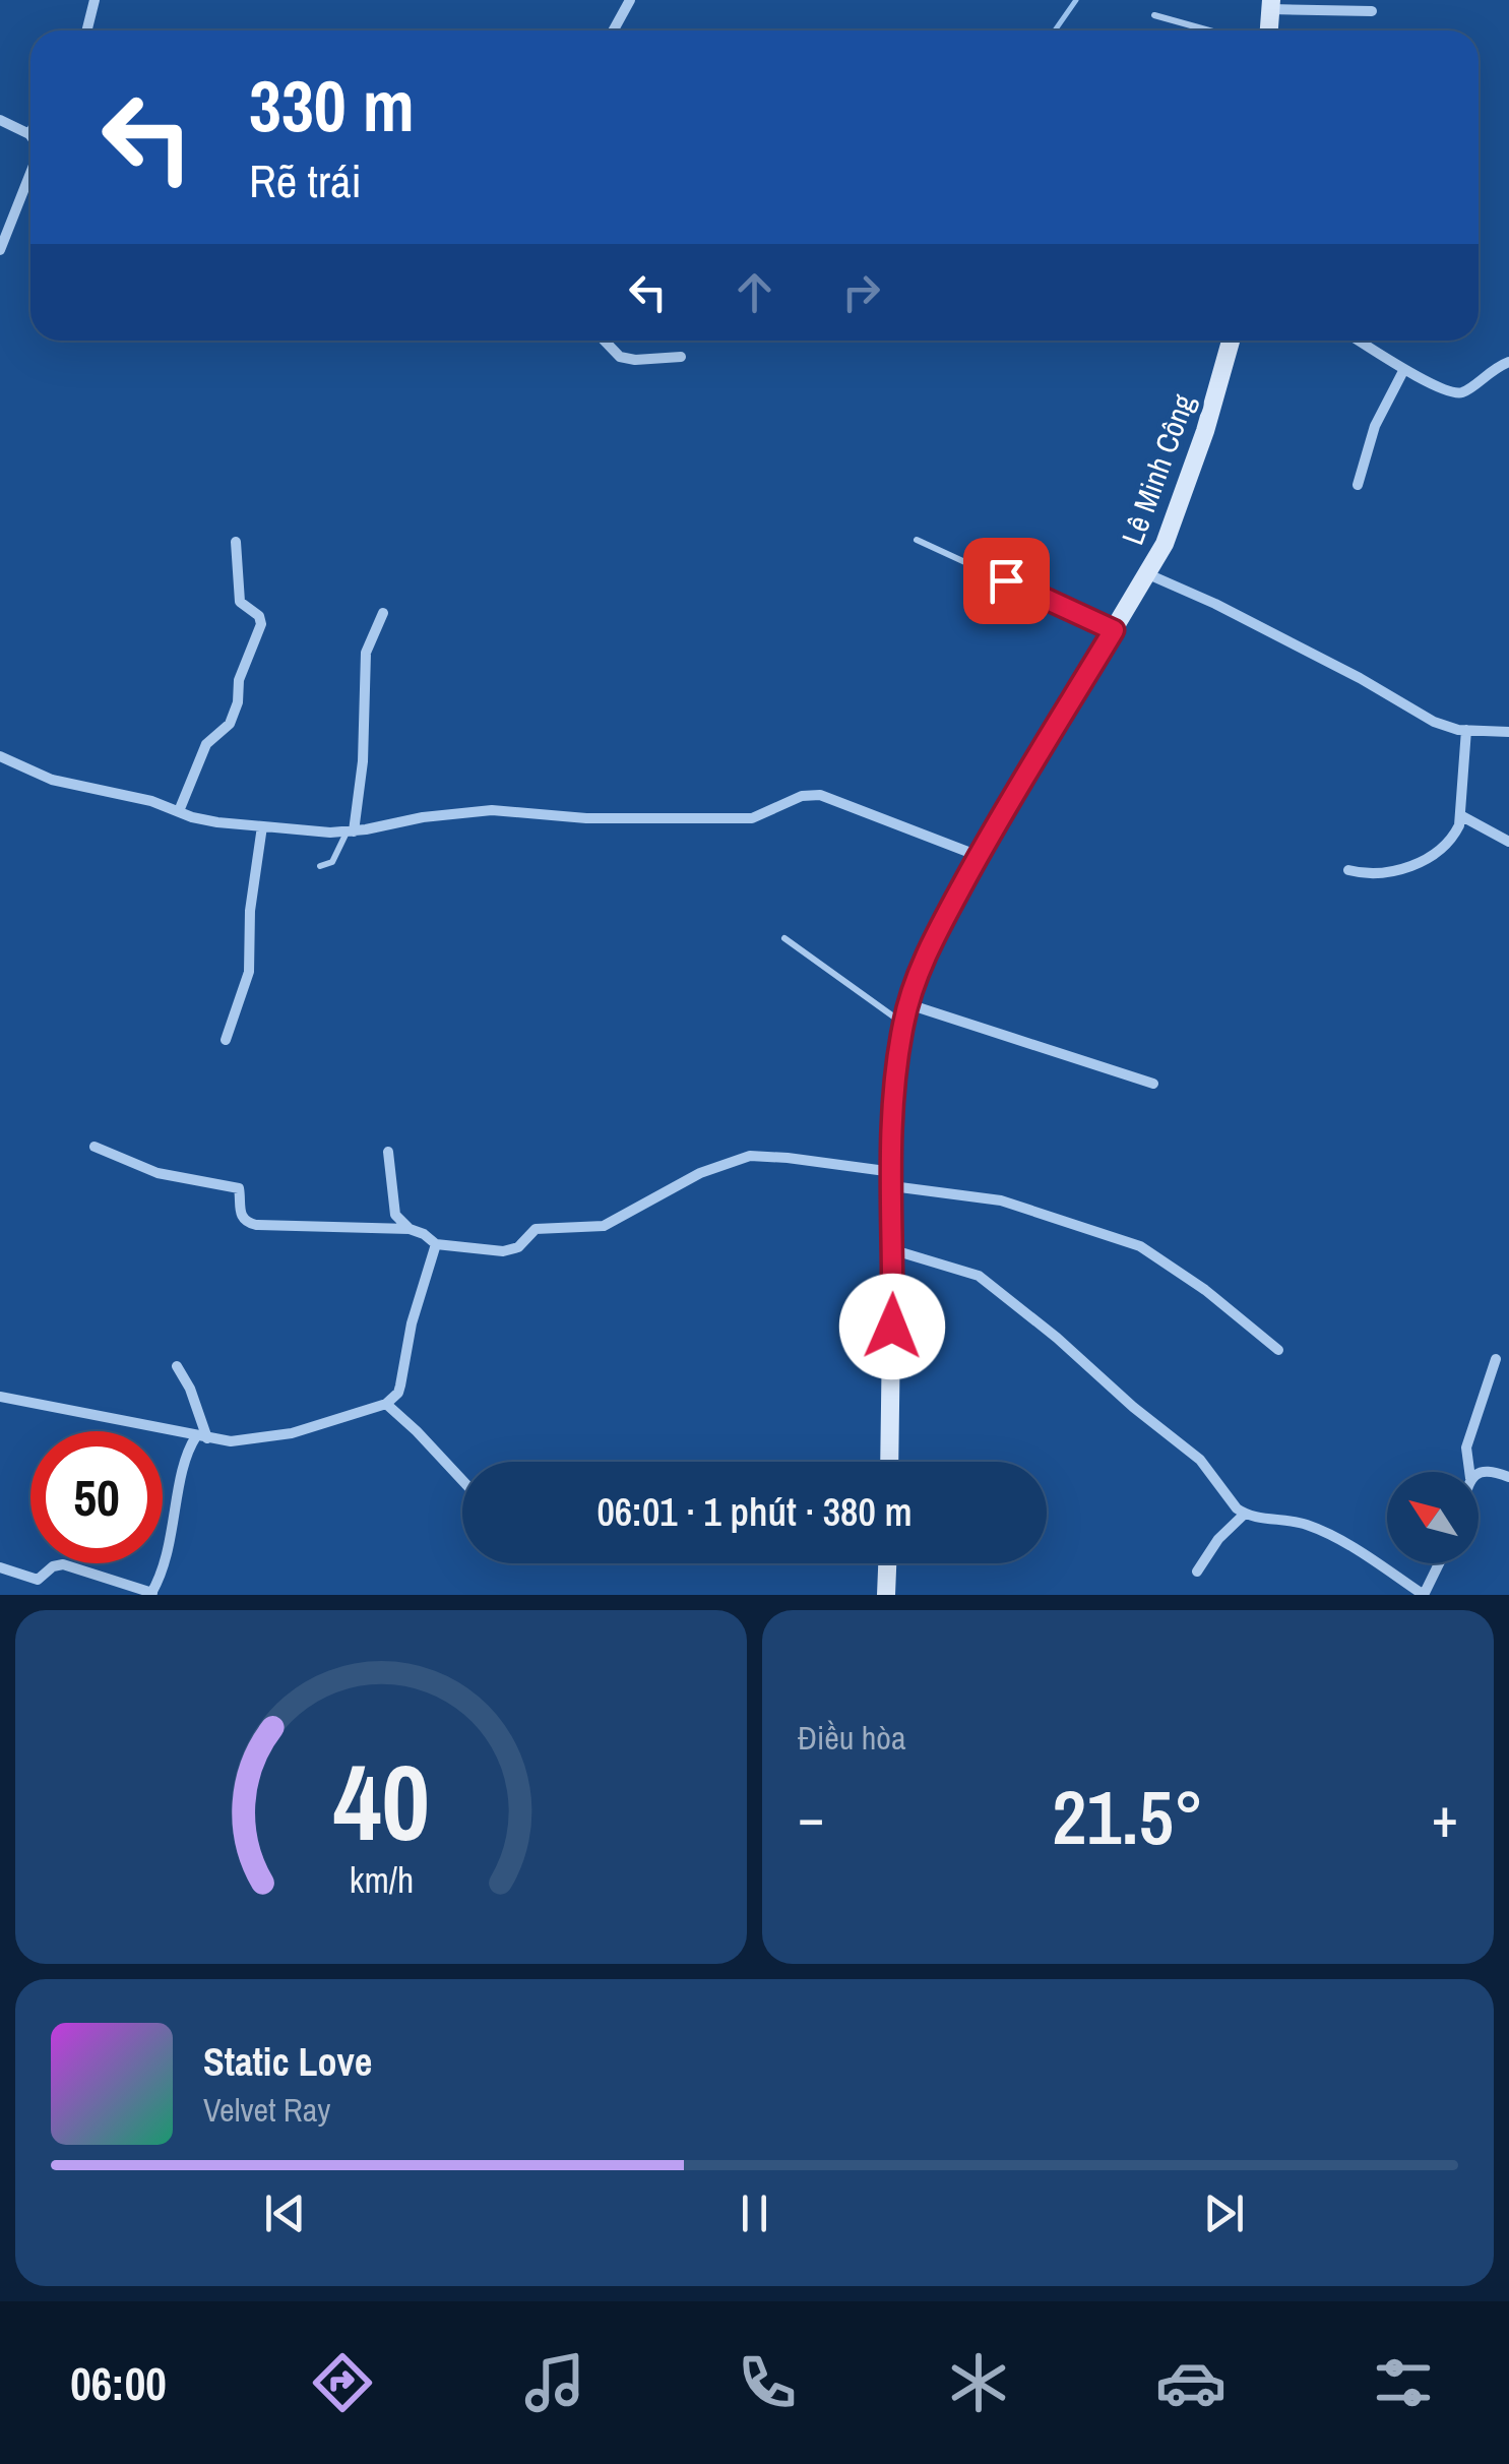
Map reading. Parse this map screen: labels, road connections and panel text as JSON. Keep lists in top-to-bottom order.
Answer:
{
  "streets": {
    "main road": ["Lê Minh Công"]
  },
  "north": "top left",
  "page": {
    "turn": ["330 m", "Rẽ trái"],
    "limit": "50",
    "trip": "06:01 · 1 phút · 380 m",
    "tile": "Điều hòa",
    "heat": ["−", "21.5°", "+"],
    "song": ["Static Love", "Velvet Ray"],
    "tabs": "06:00",
    "gauge": ["40", "km/h"]
  }
}
